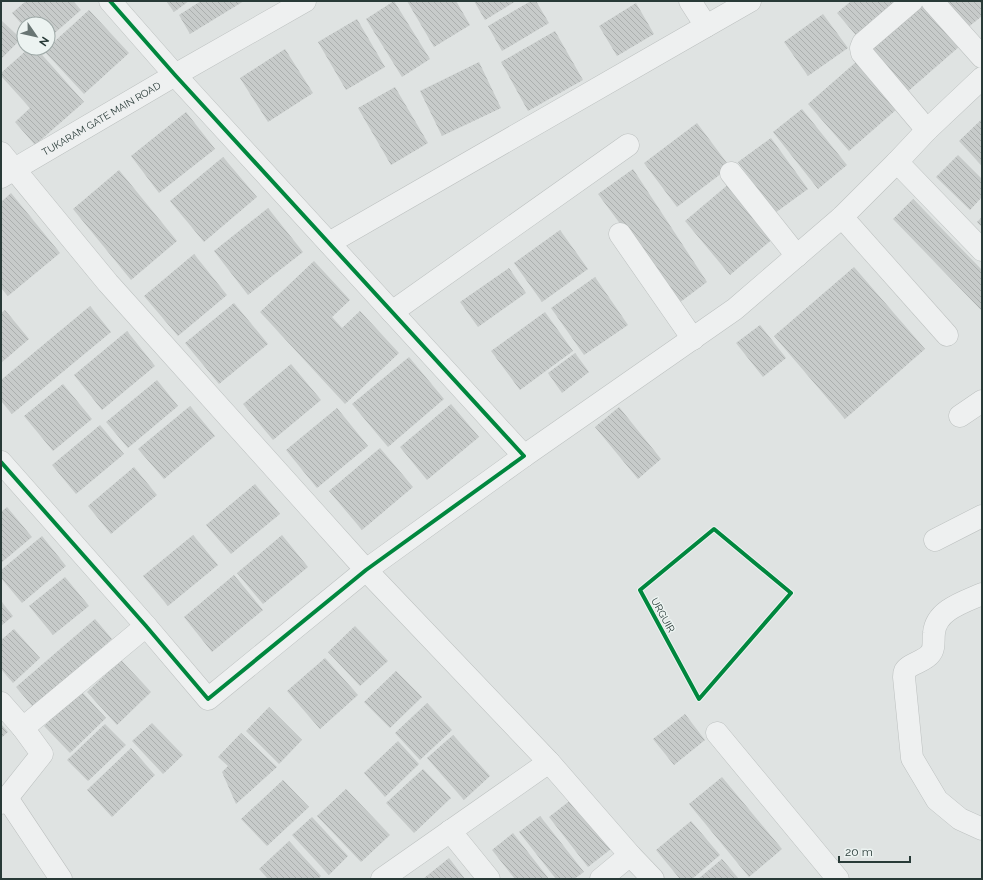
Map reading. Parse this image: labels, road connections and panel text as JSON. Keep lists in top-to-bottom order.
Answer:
{
  "streets": {
    "street": ["TUKARAM GATE MAIN ROAD"],
    "cycle path": ["URGUIR"]
  },
  "scale_bar": "20 m",
  "north": "bottom right"
}
